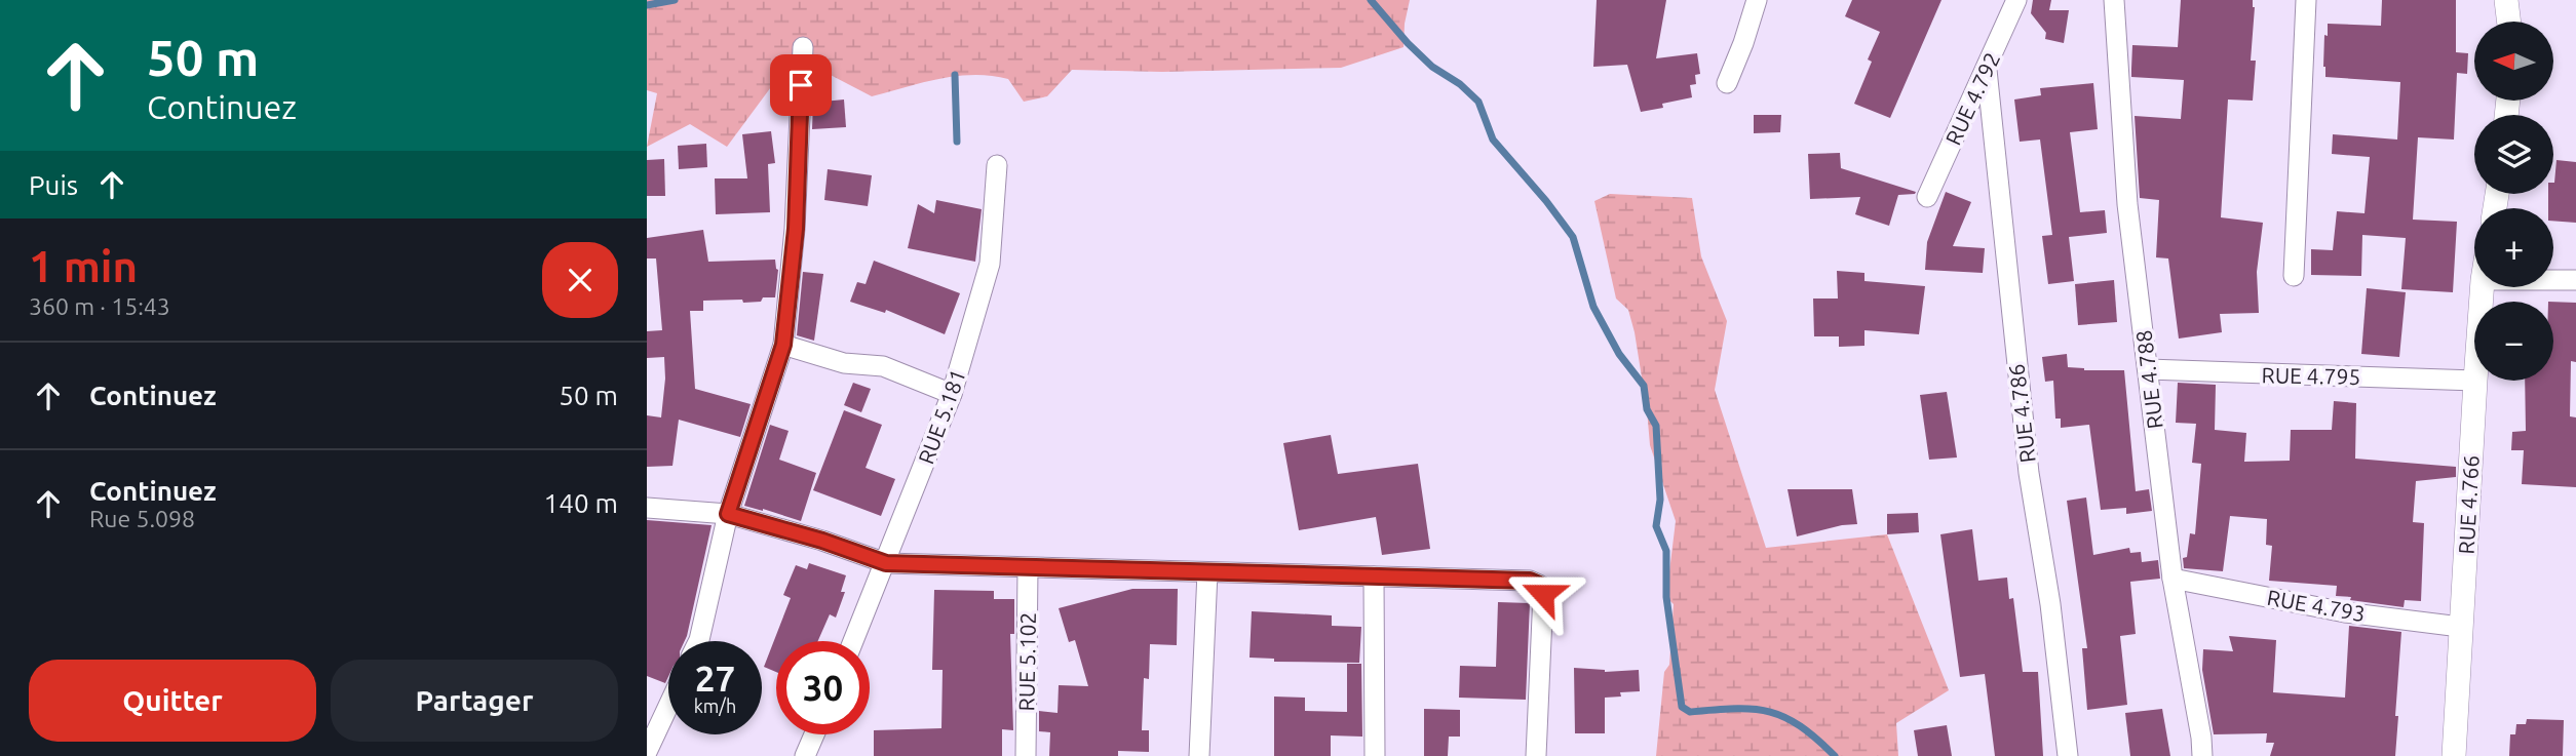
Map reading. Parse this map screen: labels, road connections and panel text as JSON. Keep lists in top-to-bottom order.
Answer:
{
  "streets": {
    "street": [
      "RUE 4.792",
      "RUE 4.795",
      "RUE 4.788",
      "RUE 4.786",
      "RUE 5.181",
      "RUE 4.766",
      "RUE 4.793",
      "RUE 5.102"
    ]
  },
  "crossings": [
    ["RUE 4.792", "RUE 4.786"],
    ["RUE 4.795", "RUE 4.788"],
    ["RUE 4.788", "RUE 4.793"],
    ["RUE 4.766", "RUE 4.793"]
  ],
  "north": "left",
  "page": {
    "turn": ["50 m", "Continuez"],
    "map_buttons": ["+", "−"],
    "then": "Puis",
    "heading": ["1 min", "360 m · 15:43"],
    "list": [
      {
        "name": "Continuez",
        "value": "50 m"
      },
      {
        "name": "Continuez",
        "note": "Rue 5.098",
        "value": "140 m"
      }
    ],
    "speed": "27 km/h",
    "limit": "30",
    "buttons": ["Quitter", "Partager"]
  }
}
